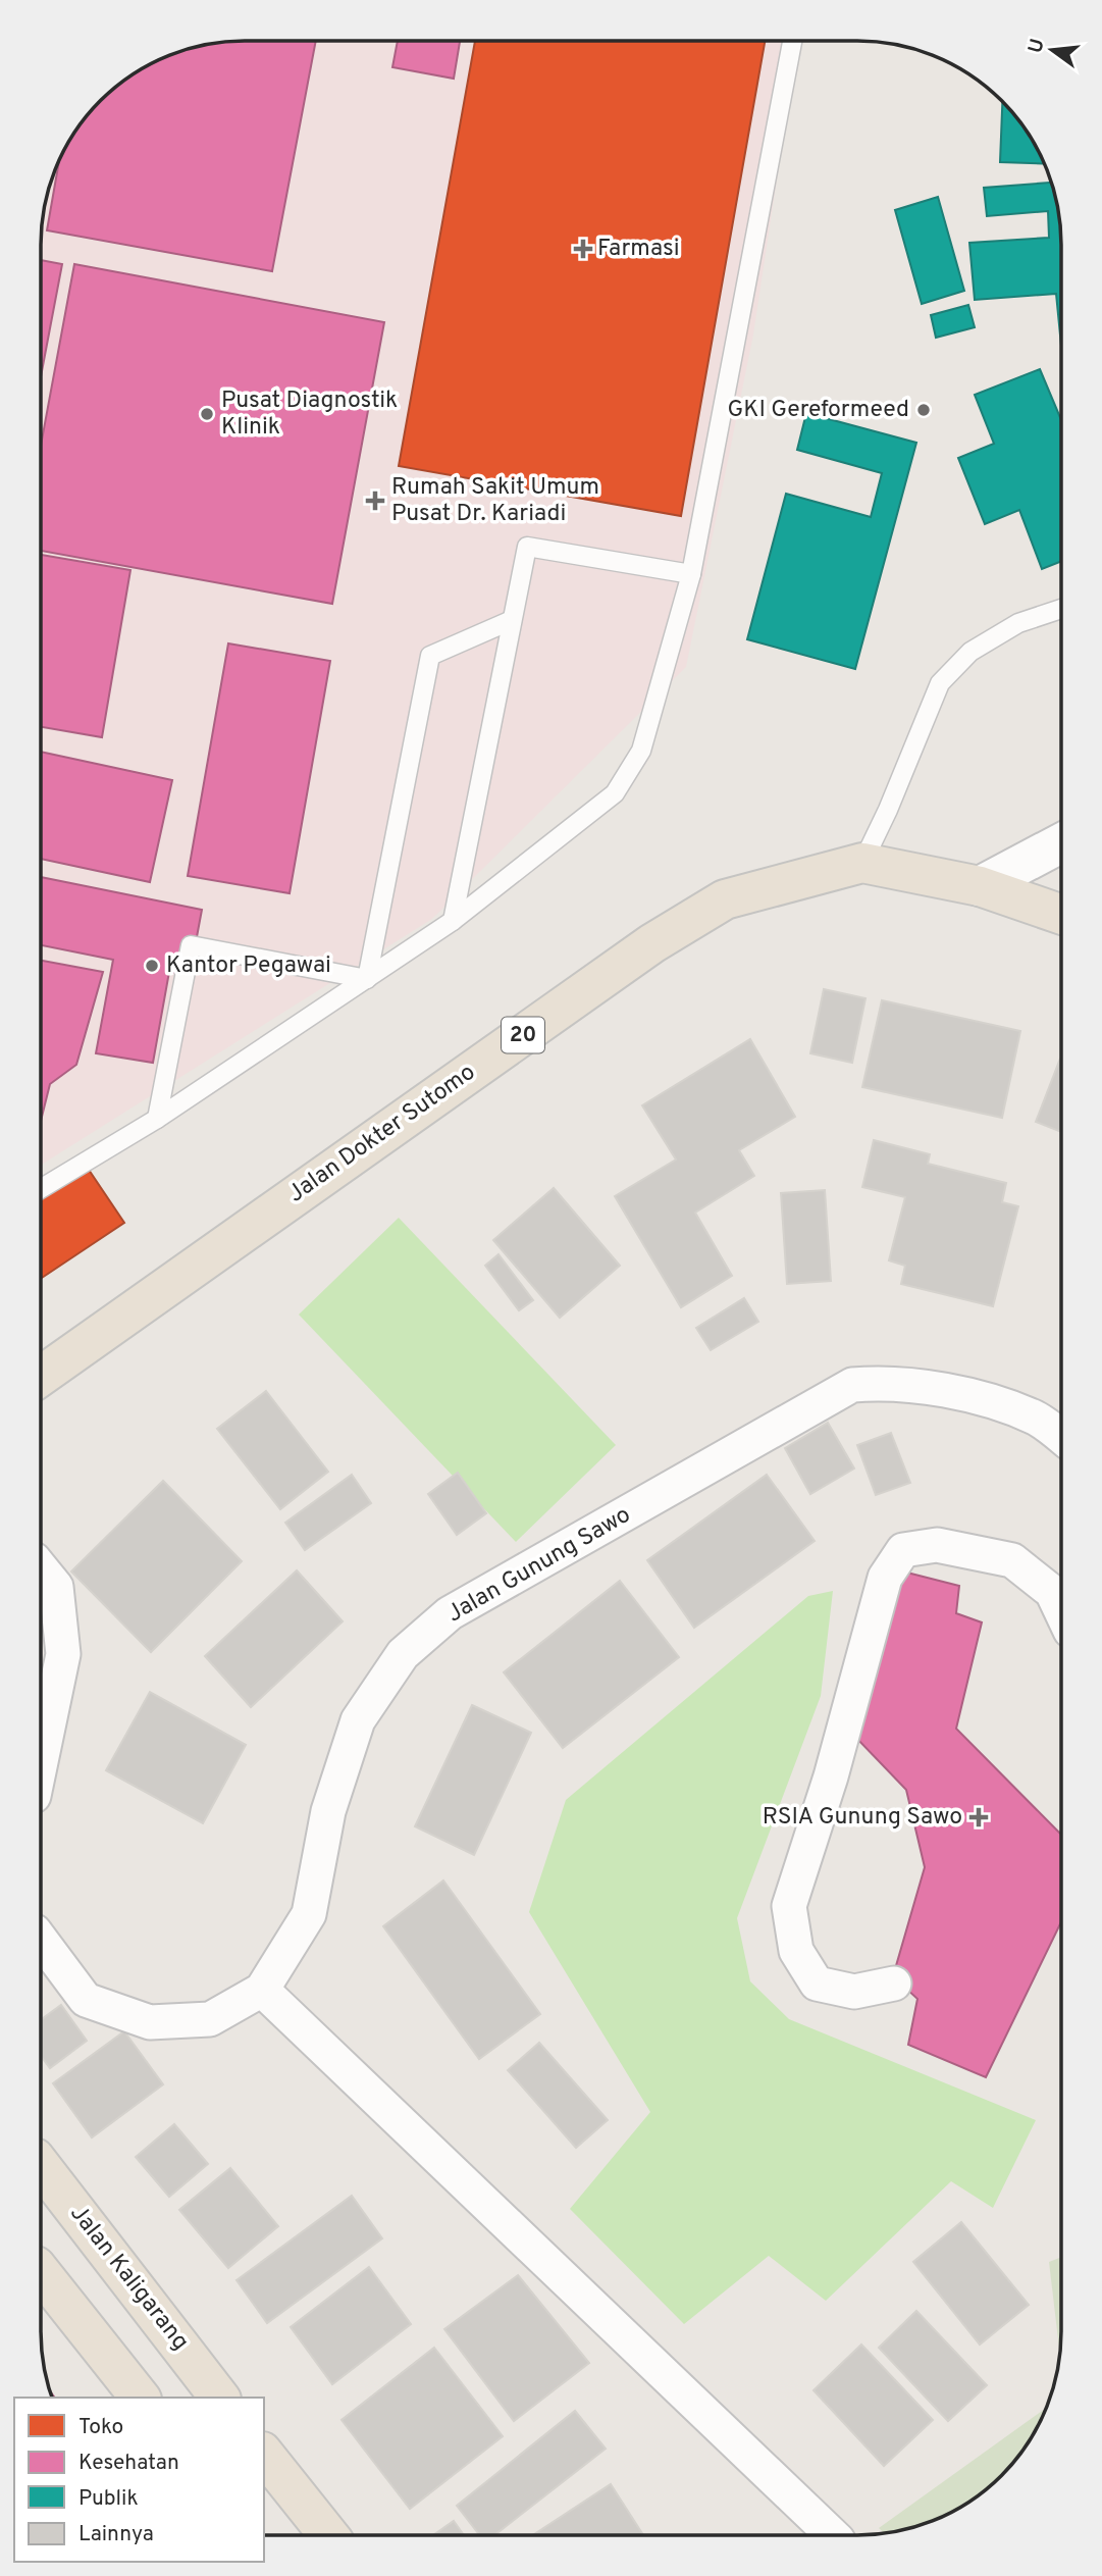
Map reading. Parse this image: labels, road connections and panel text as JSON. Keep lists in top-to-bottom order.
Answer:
{
  "streets": {
    "highway": ["20", "Jalan Dokter Sutomo", "Jalan Kaligarang"],
    "street": ["Jalan Gunung Sawo"]
  },
  "places": {
    "health": ["Farmasi", "Rumah Sakit Umum Pusat Dr. Kariadi", "RSIA Gunung Sawo"],
    "other": ["GKI Gereformeed", "Pusat Diagnostik Klinik", "Kantor Pegawai"]
  },
  "legend": [
    "Toko",
    "Kesehatan",
    "Publik",
    "Lainnya"
  ],
  "north": "left"
}
